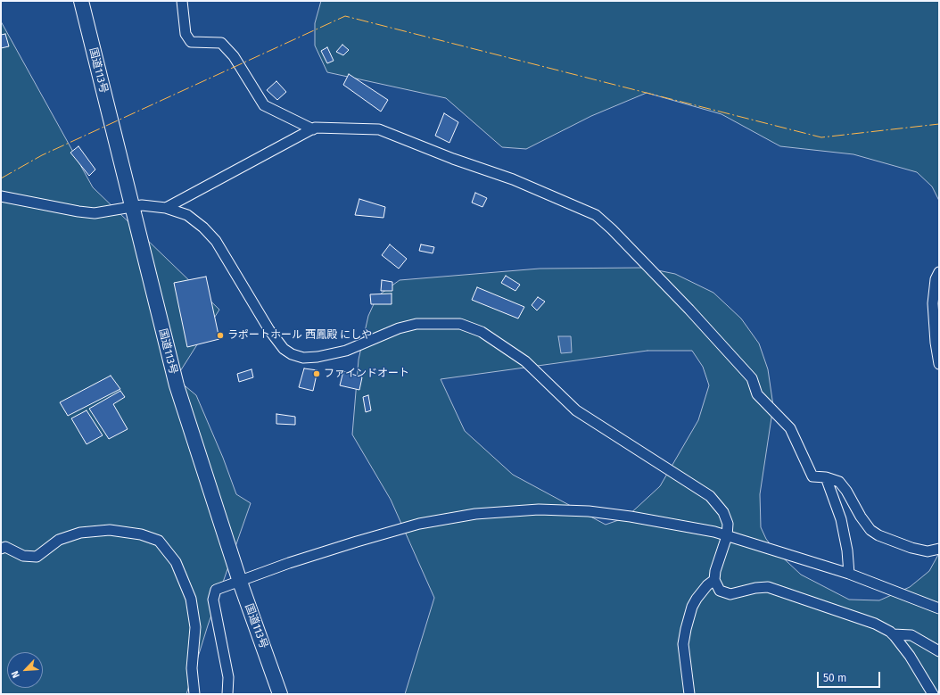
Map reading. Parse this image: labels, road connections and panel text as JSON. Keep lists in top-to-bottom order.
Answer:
{
  "streets": {
    "highway": ["国道113号"]
  },
  "places": ["ラポートホール 西鳳殿 にしや", "ファインドオート"],
  "scale_bar": "50 m",
  "north": "bottom left"
}
